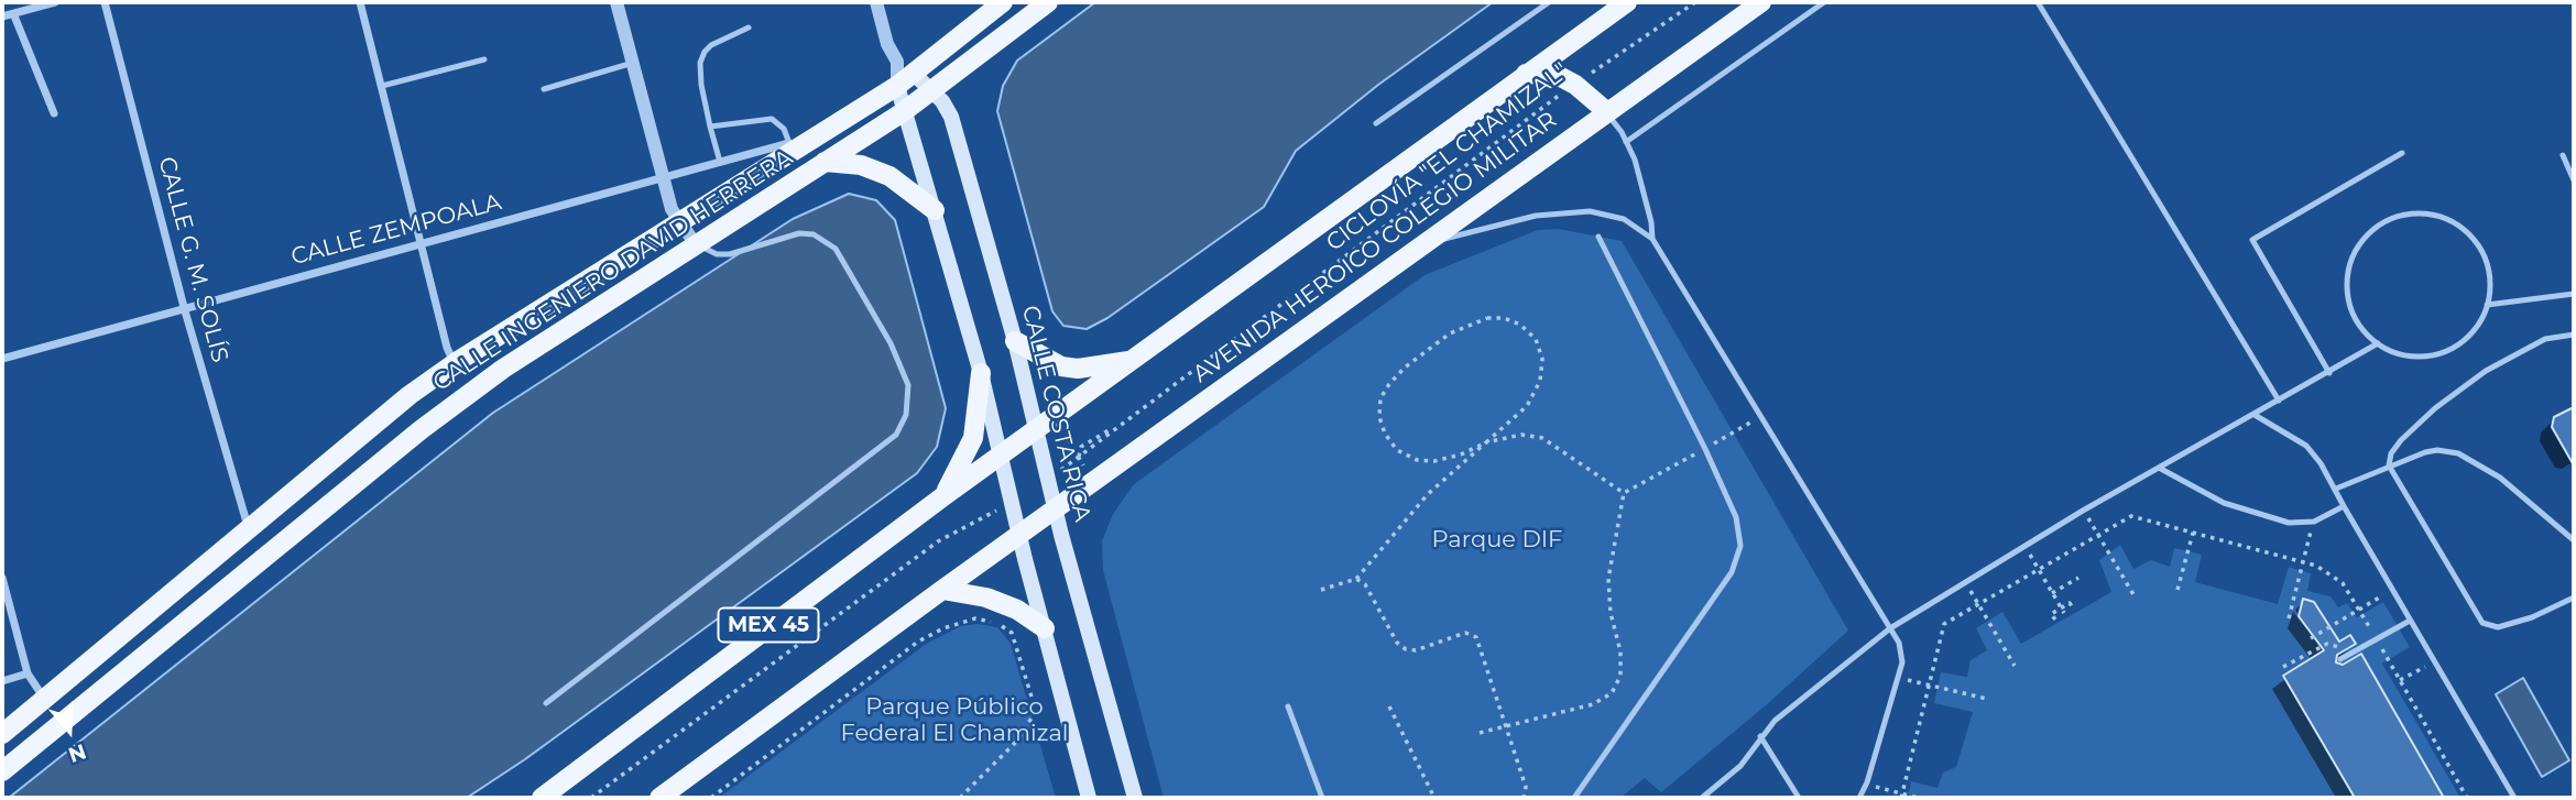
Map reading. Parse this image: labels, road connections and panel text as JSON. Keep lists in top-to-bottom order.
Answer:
{
  "streets": {
    "main road": [
      "AVENIDA HEROICO COLEGIO MILITAR",
      "CALLE INGENIERO DAVID HERRERA",
      "CALLE COSTA RICA",
      "MEX 45"
    ],
    "street": ["CALLE ZEMPOALA", "CALLE G. M. SOLÍS"],
    "path": ["CICLOVÍA \"EL CHAMIZAL\""]
  },
  "crossings": [
    ["CALLE ZEMPOALA", "CALLE G. M. SOLÍS"],
    ["CALLE ZEMPOALA", "CALLE INGENIERO DAVID HERRERA"],
    ["AVENIDA HEROICO COLEGIO MILITAR", "CALLE COSTA RICA"],
    ["AVENIDA HEROICO COLEGIO MILITAR", "MEX 45"],
    ["CALLE G. M. SOLÍS", "CALLE INGENIERO DAVID HERRERA"],
    ["CALLE INGENIERO DAVID HERRERA", "CALLE COSTA RICA"]
  ],
  "parks": ["Parque DIF", "Parque Público Federal El Chamizal"],
  "north": "bottom"
}
